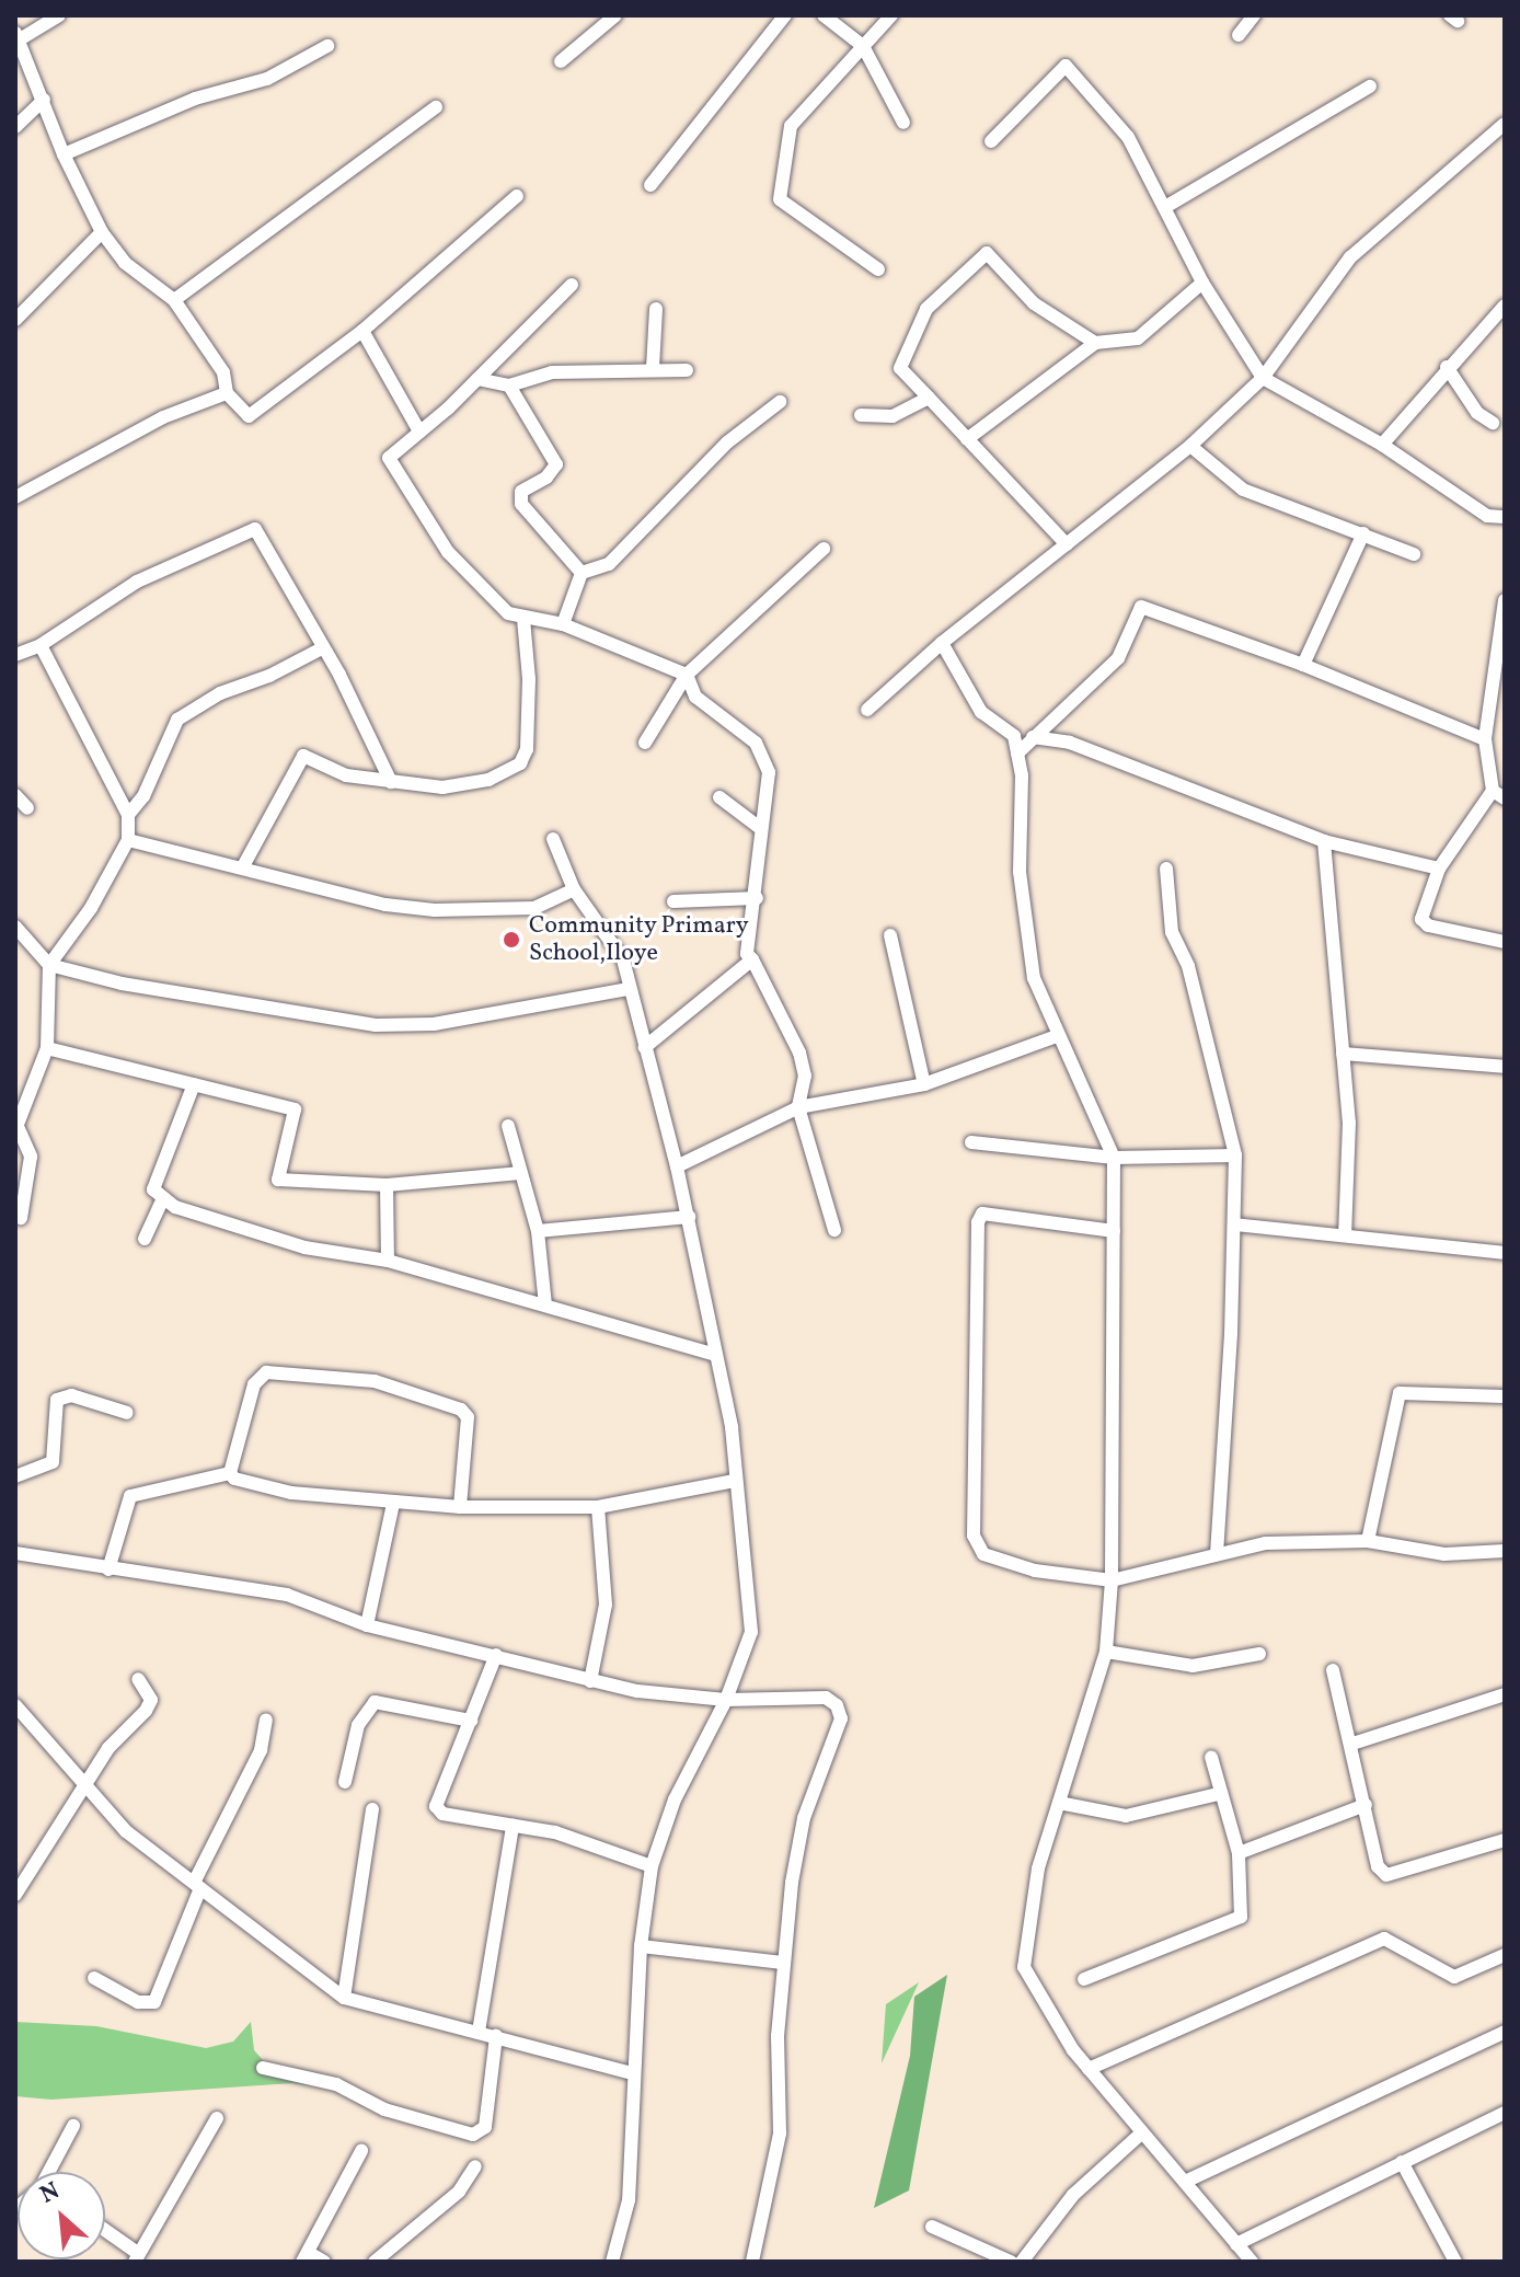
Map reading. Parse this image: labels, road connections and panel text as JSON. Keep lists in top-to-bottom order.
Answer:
{
  "places": ["Community Primary School,Iloye"],
  "north": "top left"
}
